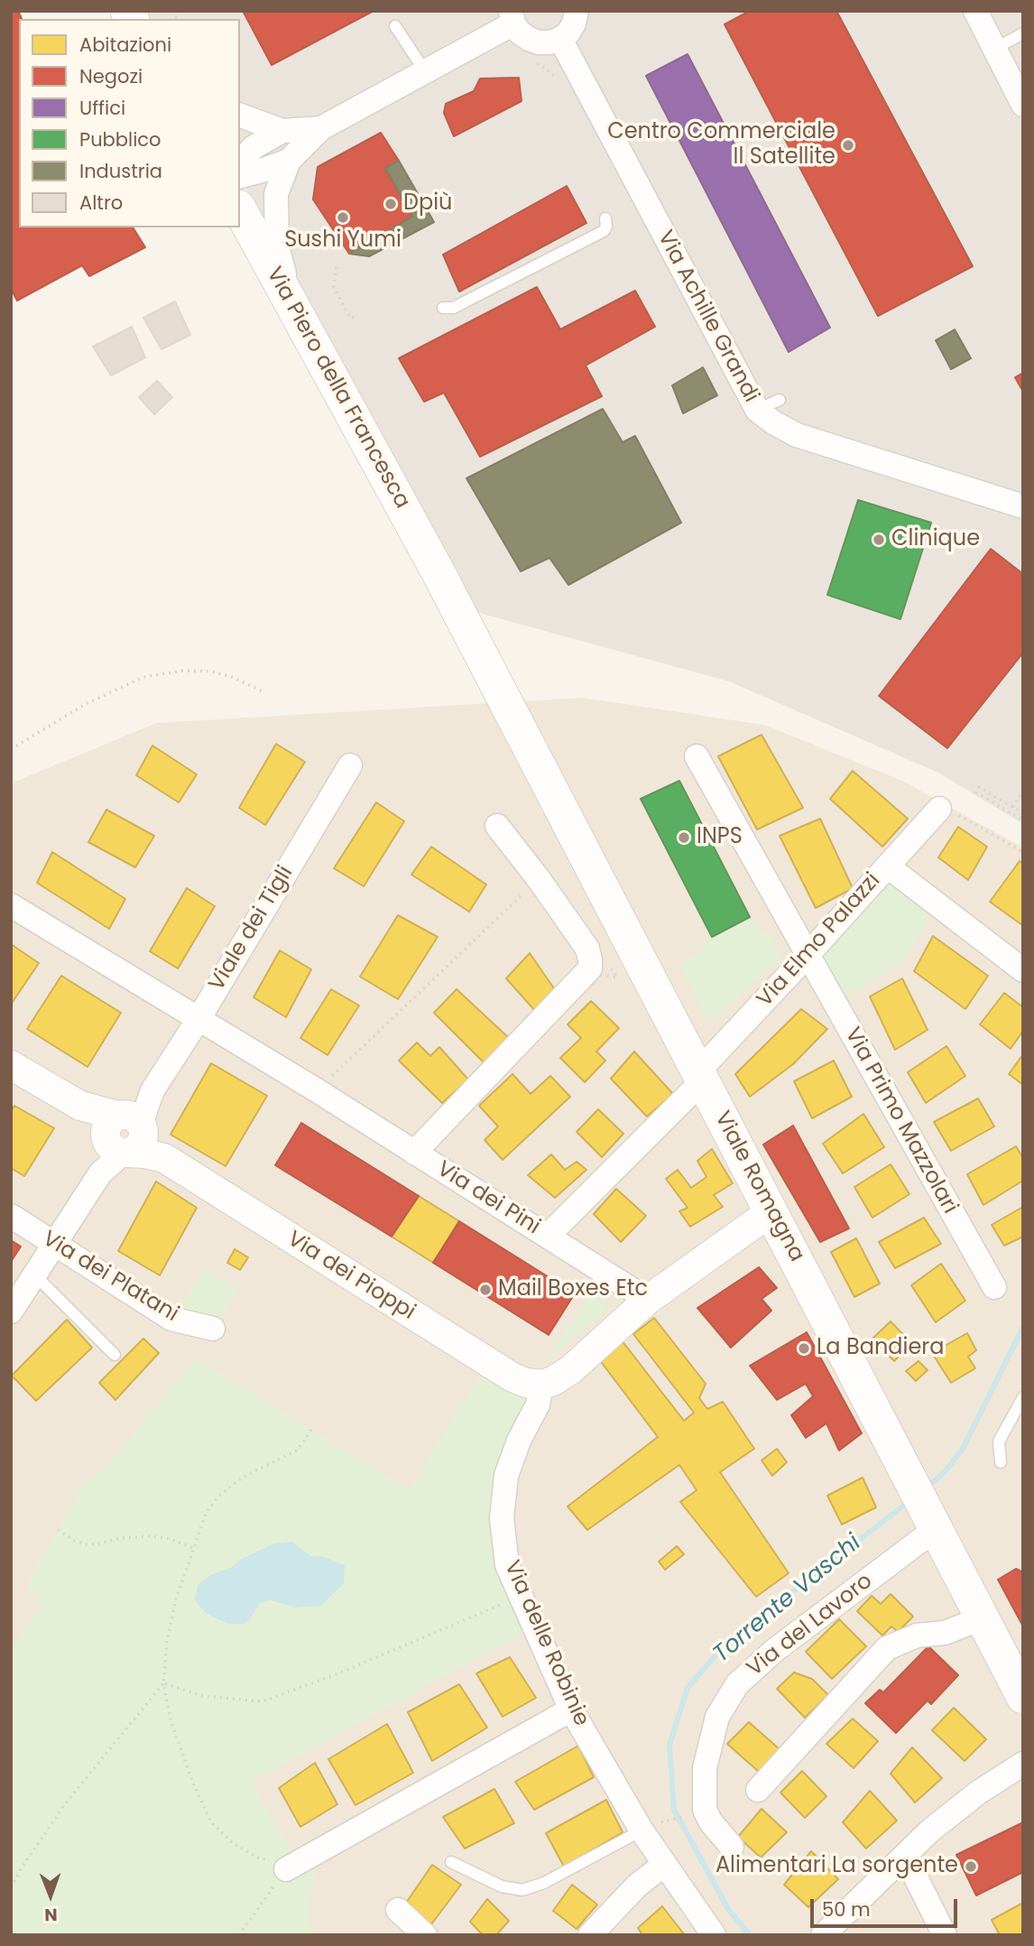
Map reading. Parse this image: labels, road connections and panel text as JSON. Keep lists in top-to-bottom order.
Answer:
{
  "streets": {
    "main road": ["Via Piero della Francesca", "Viale Romagna"],
    "street": [
      "Via Achille Grandi",
      "Viale dei Tigli",
      "Via Elmo Palazzi",
      "Via Primo Mazzolari",
      "Via dei Pini",
      "Via dei Pioppi",
      "Via dei Platani",
      "Via del Lavoro",
      "Via delle Robinie"
    ]
  },
  "crossings": [
    ["Via Piero della Francesca", "Viale Romagna"],
    ["Viale dei Tigli", "Via dei Pini"],
    ["Viale dei Tigli", "Via dei Pioppi"],
    ["Viale dei Tigli", "Via dei Platani"],
    ["Via Elmo Palazzi", "Via Primo Mazzolari"],
    ["Via Elmo Palazzi", "Viale Romagna"],
    ["Via Elmo Palazzi", "Via dei Pini"],
    ["Viale Romagna", "Via del Lavoro"],
    ["Via dei Pioppi", "Via delle Robinie"]
  ],
  "water": ["Torrente Vaschi"],
  "places": [
    "Centro Commerciale Il Satellite",
    "Dpiù",
    "Sushi Yumi",
    "Clinique",
    "INPS",
    "Mail Boxes Etc",
    "La Bandiera",
    "Alimentari La sorgente"
  ],
  "legend": [
    "Abitazioni",
    "Negozi",
    "Uffici",
    "Pubblico",
    "Industria",
    "Altro"
  ],
  "scale_bar": "50 m",
  "north": "bottom"
}
